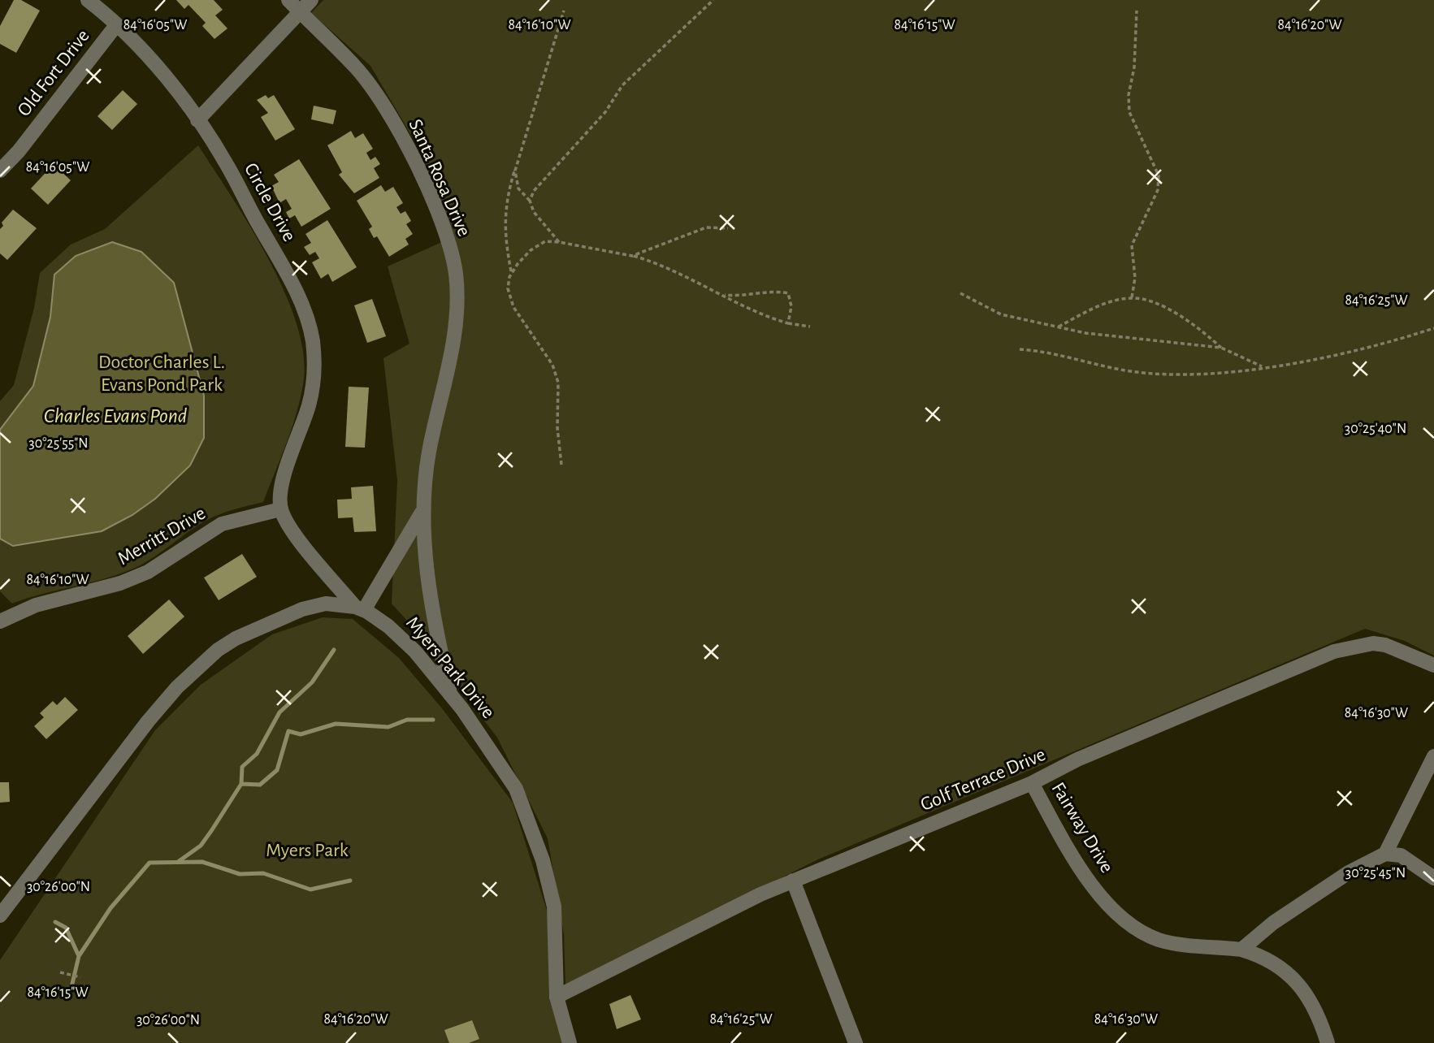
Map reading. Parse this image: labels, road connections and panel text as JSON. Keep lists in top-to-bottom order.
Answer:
{
  "streets": {
    "street": [
      "Old Fort Drive",
      "Santa Rosa Drive",
      "Circle Drive",
      "Merritt Drive",
      "Myers Park Drive",
      "Golf Terrace Drive",
      "Fairway Drive"
    ]
  },
  "crossings": [
    ["Old Fort Drive", "Circle Drive"],
    ["Santa Rosa Drive", "Myers Park Drive"],
    ["Circle Drive", "Merritt Drive"],
    ["Myers Park Drive", "Golf Terrace Drive"],
    ["Golf Terrace Drive", "Fairway Drive"]
  ],
  "water": ["Charles Evans Pond"],
  "parks": ["Doctor Charles L. Evans Pond Park", "Myers Park"],
  "coordinates": [
    "84°16'05\"W",
    "84°16'10\"W",
    "84°16'15\"W",
    "84°16'20\"W",
    "84°16'25\"W",
    "30°25'40\"N",
    "30°25'55\"N",
    "84°16'30\"W",
    "30°25'45\"N",
    "30°26'00\"N"
  ]
}
